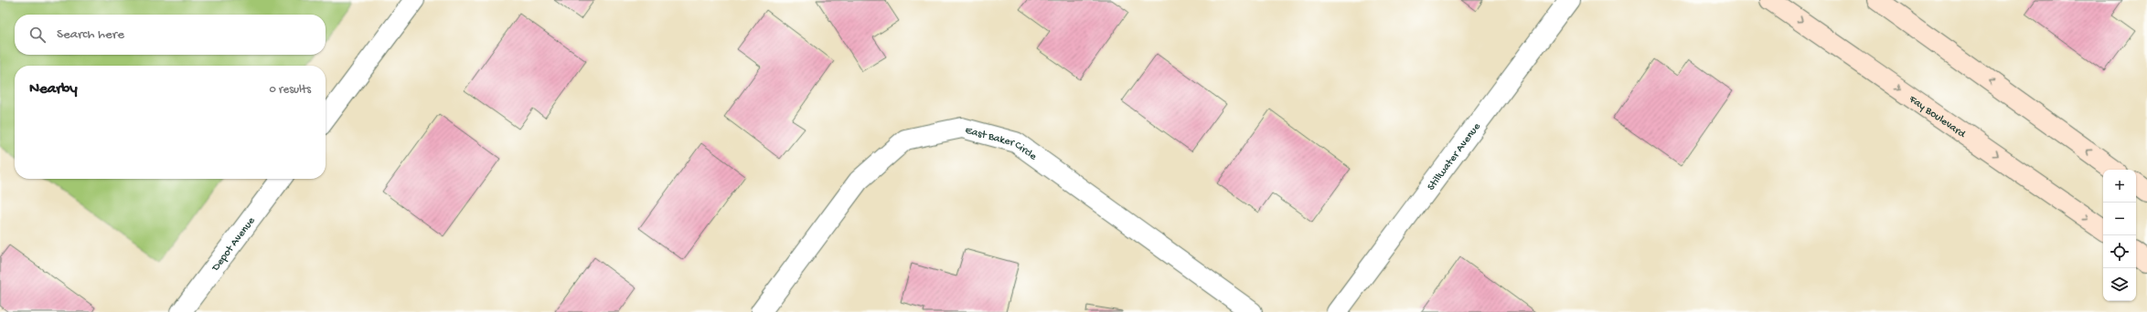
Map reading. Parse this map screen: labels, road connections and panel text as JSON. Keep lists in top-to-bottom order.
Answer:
{
  "streets": {
    "main road": ["Fay Boulevard"],
    "street": ["East Baker Circle", "Stillwater Avenue", "Depot Avenue"]
  },
  "page": {
    "search": "Search here",
    "heading": ["Nearby", "0 results"],
    "map_buttons": ["+", "−"]
  }
}
